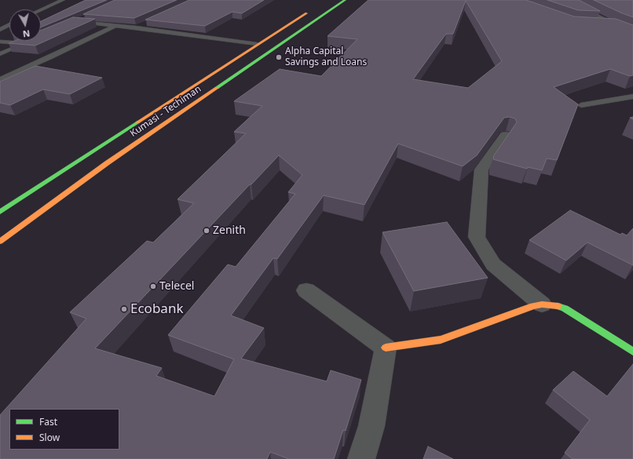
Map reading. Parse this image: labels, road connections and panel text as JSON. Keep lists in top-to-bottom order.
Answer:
{
  "streets": {
    "main road": ["Kumasi - Techiman"]
  },
  "places": [
    "Alpha Capital Savings and Loans",
    "Zenith",
    "Telecel",
    "Ecobank"
  ],
  "legend": ["Fast", "Slow"],
  "north": "bottom"
}
